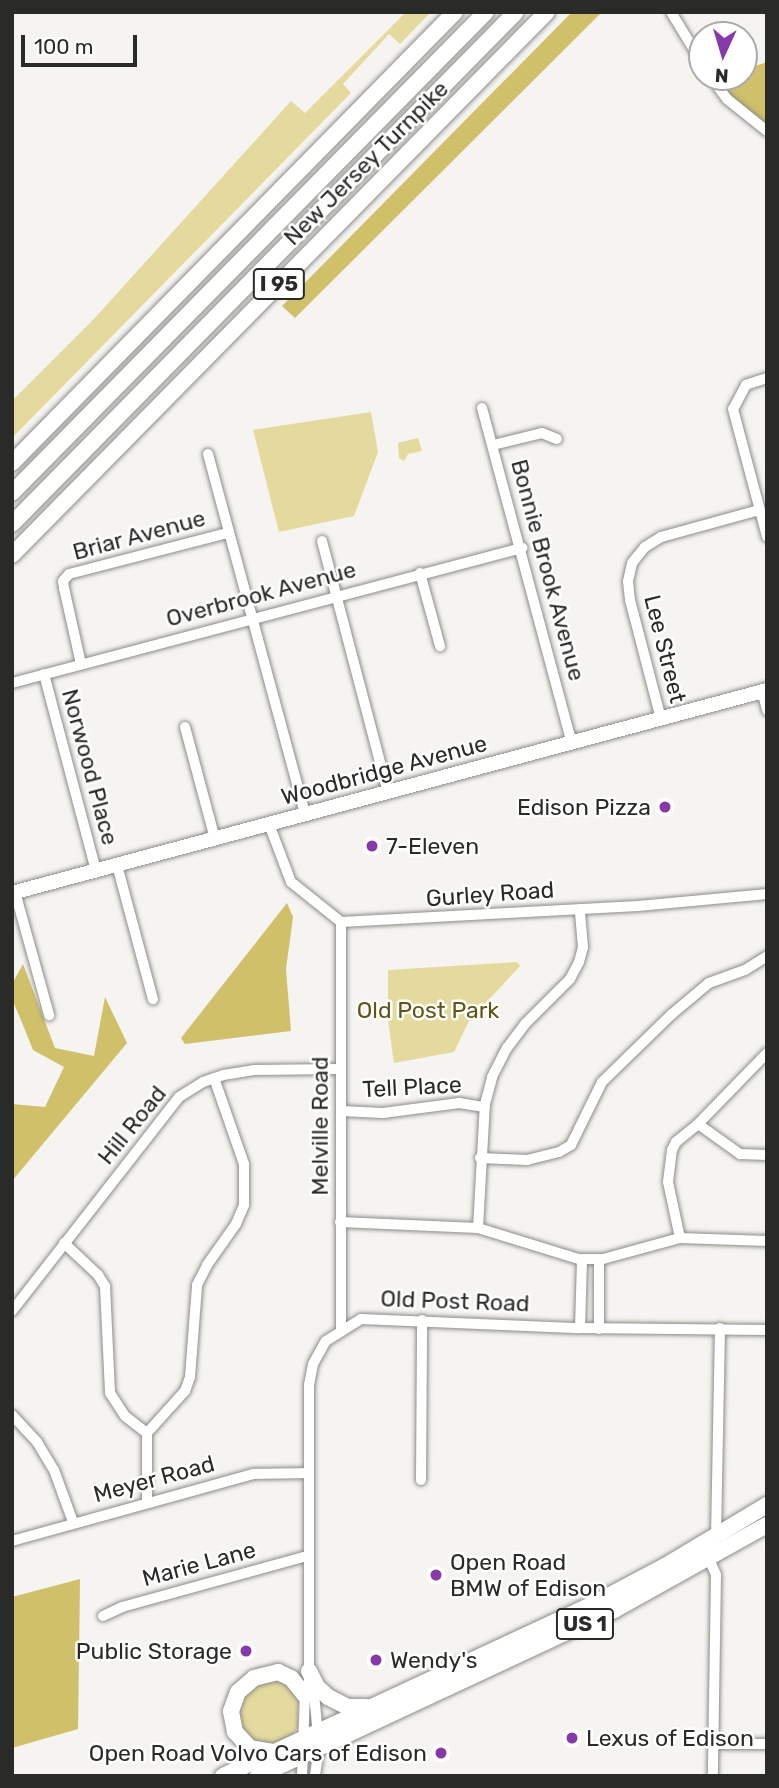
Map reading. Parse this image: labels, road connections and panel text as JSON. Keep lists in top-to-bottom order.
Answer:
{
  "streets": {
    "highway": ["New Jersey Turnpike", "I 95", "US 1"],
    "main road": ["Woodbridge Avenue"],
    "street": [
      "Briar Avenue",
      "Bonnie Brook Avenue",
      "Overbrook Avenue",
      "Lee Street",
      "Norwood Place",
      "Gurley Road",
      "Tell Place",
      "Hill Road",
      "Melville Road",
      "Old Post Road",
      "Meyer Road",
      "Marie Lane"
    ]
  },
  "crossings": [
    ["Briar Avenue", "Overbrook Avenue"],
    ["Bonnie Brook Avenue", "Overbrook Avenue"],
    ["Bonnie Brook Avenue", "Woodbridge Avenue"],
    ["Overbrook Avenue", "Norwood Place"],
    ["Lee Street", "Woodbridge Avenue"],
    ["Norwood Place", "Woodbridge Avenue"],
    ["Gurley Road", "Melville Road"],
    ["Tell Place", "Melville Road"],
    ["Hill Road", "Melville Road"],
    ["Melville Road", "Old Post Road"]
  ],
  "parks": ["Old Post Park"],
  "places": [
    "Edison Pizza",
    "7-Eleven",
    "Open Road BMW of Edison",
    "Public Storage",
    "Wendy's",
    "Lexus of Edison",
    "Open Road Volvo Cars of Edison"
  ],
  "scale_bar": "100 m",
  "north": "bottom"
}
